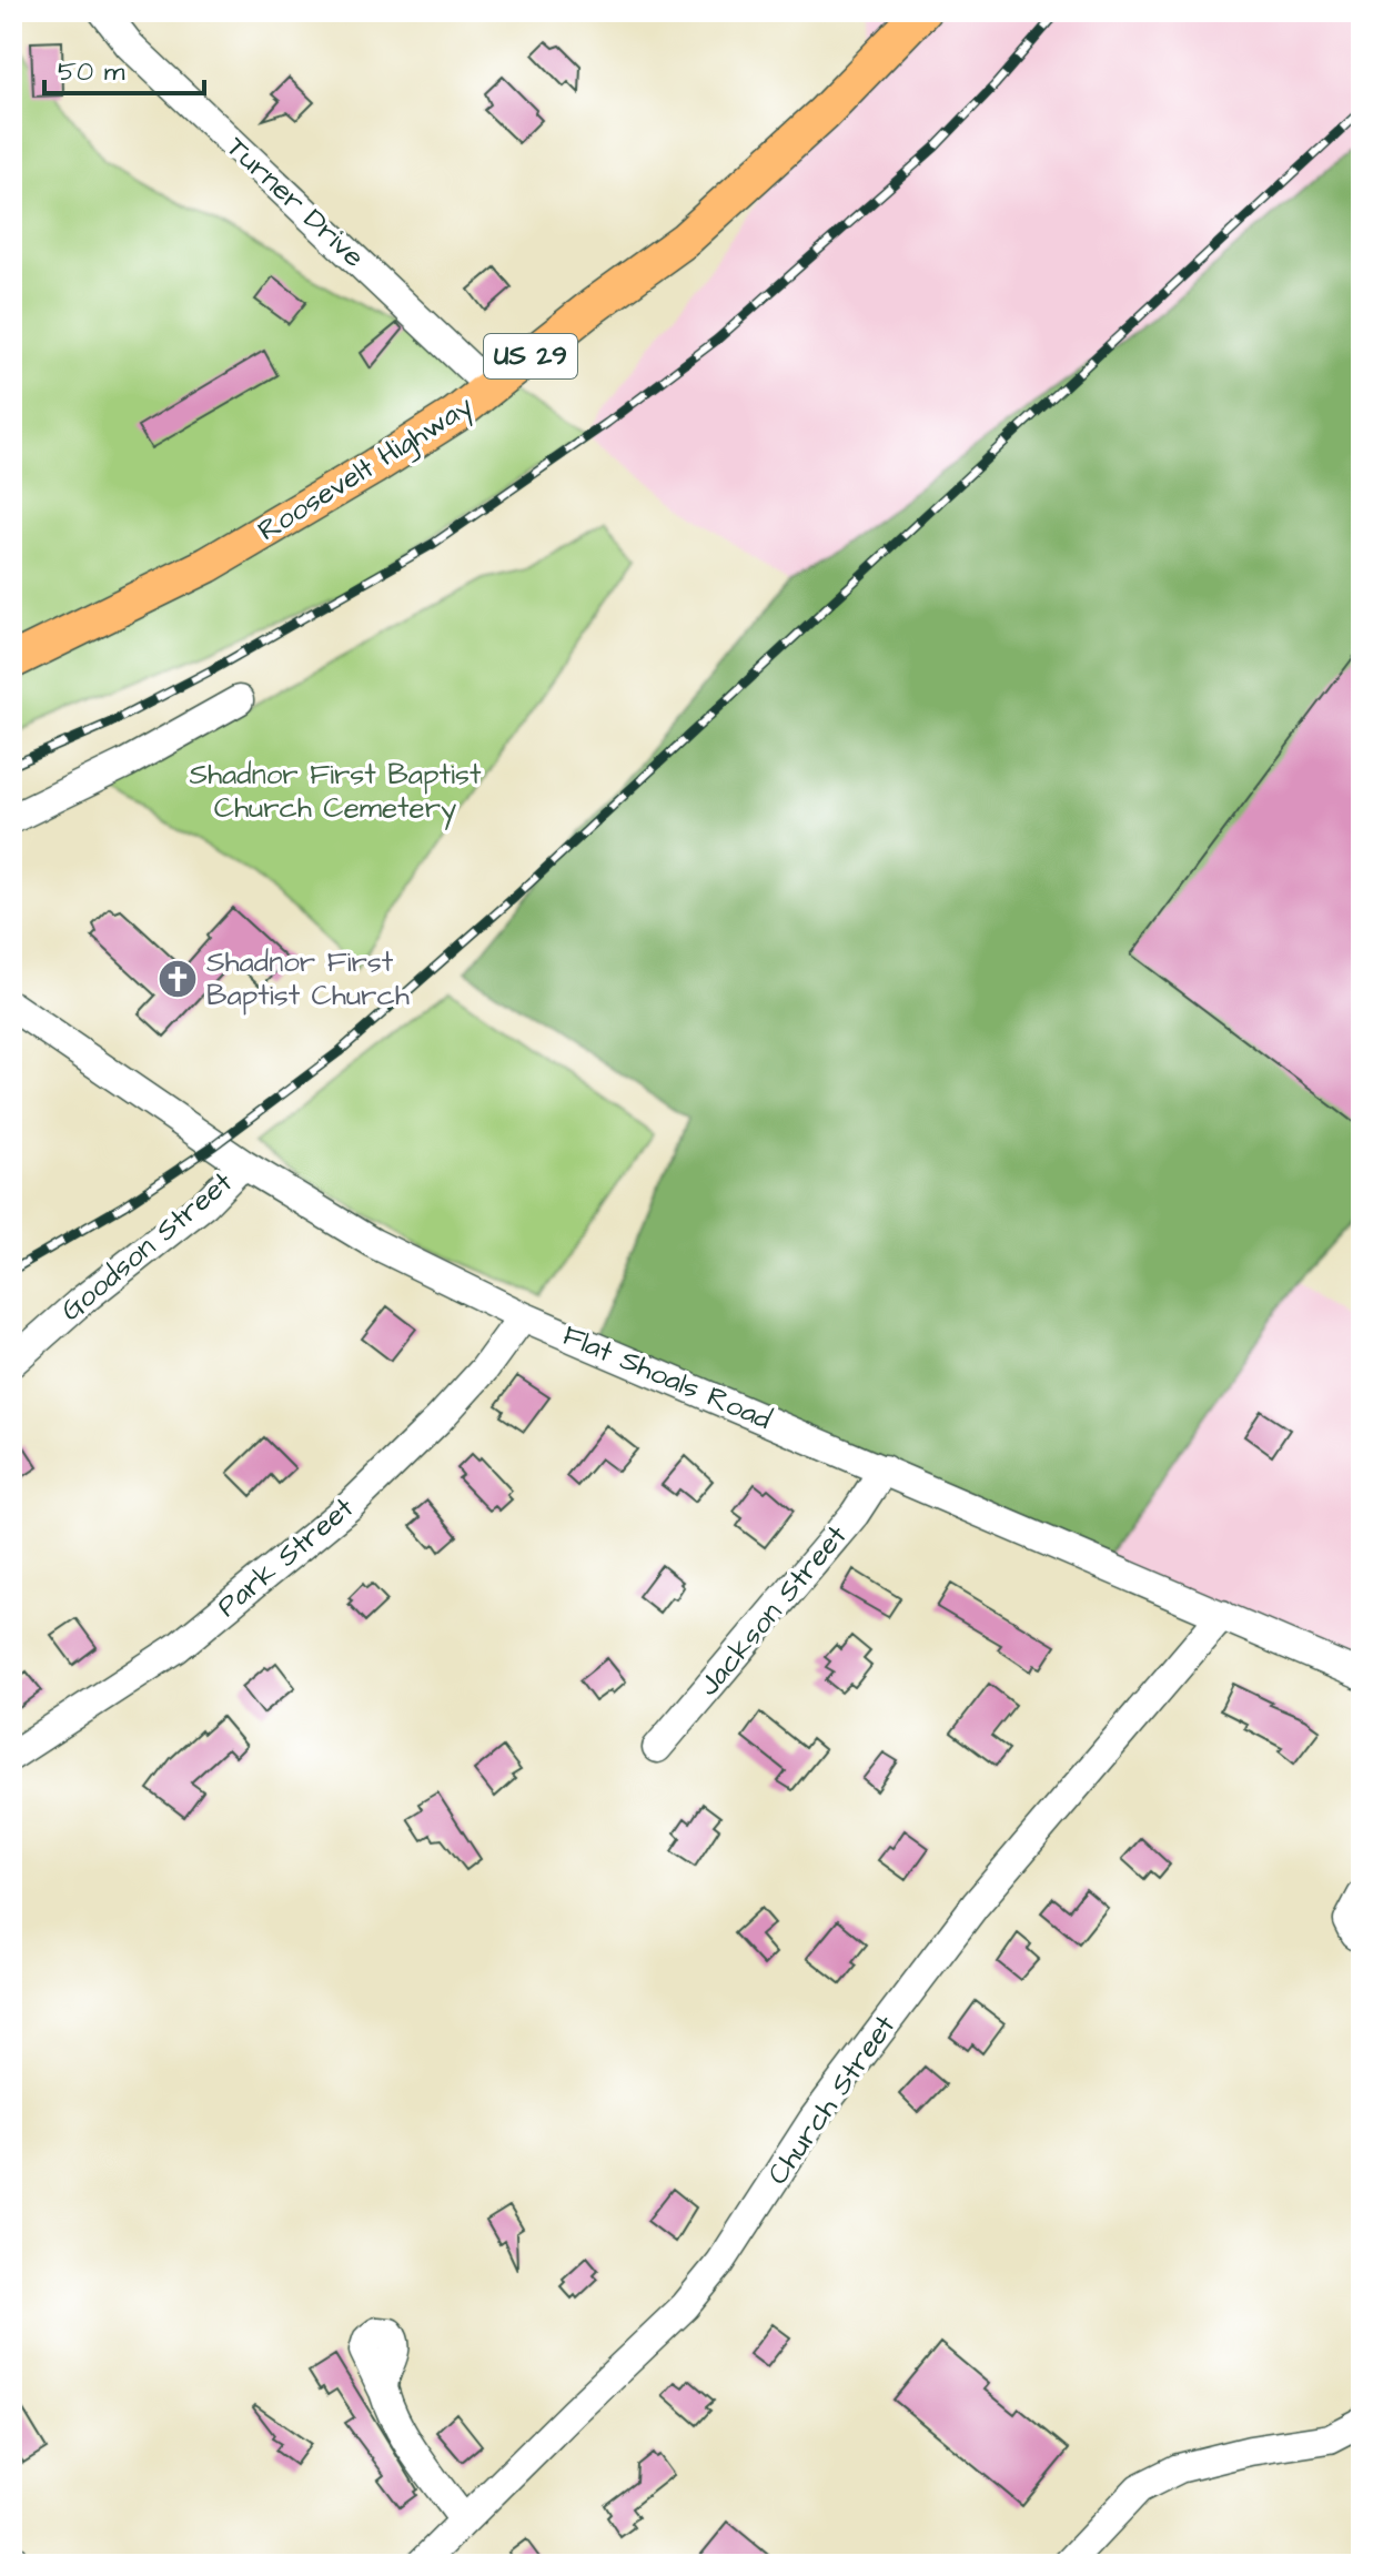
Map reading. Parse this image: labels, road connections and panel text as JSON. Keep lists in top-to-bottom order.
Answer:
{
  "streets": {
    "main road": ["US 29", "Roosevelt Highway"],
    "street": [
      "Turner Drive",
      "Goodson Street",
      "Flat Shoals Road",
      "Park Street",
      "Jackson Street",
      "Church Street"
    ]
  },
  "crossings": [
    ["Turner Drive", "Roosevelt Highway"],
    ["Goodson Street", "Flat Shoals Road"],
    ["Flat Shoals Road", "Park Street"],
    ["Flat Shoals Road", "Jackson Street"],
    ["Flat Shoals Road", "Church Street"]
  ],
  "parks": ["Shadnor First Baptist Church Cemetery"],
  "places": {
    "church": ["Shadnor First Baptist Church"]
  },
  "scale_bar": "50 m"
}
